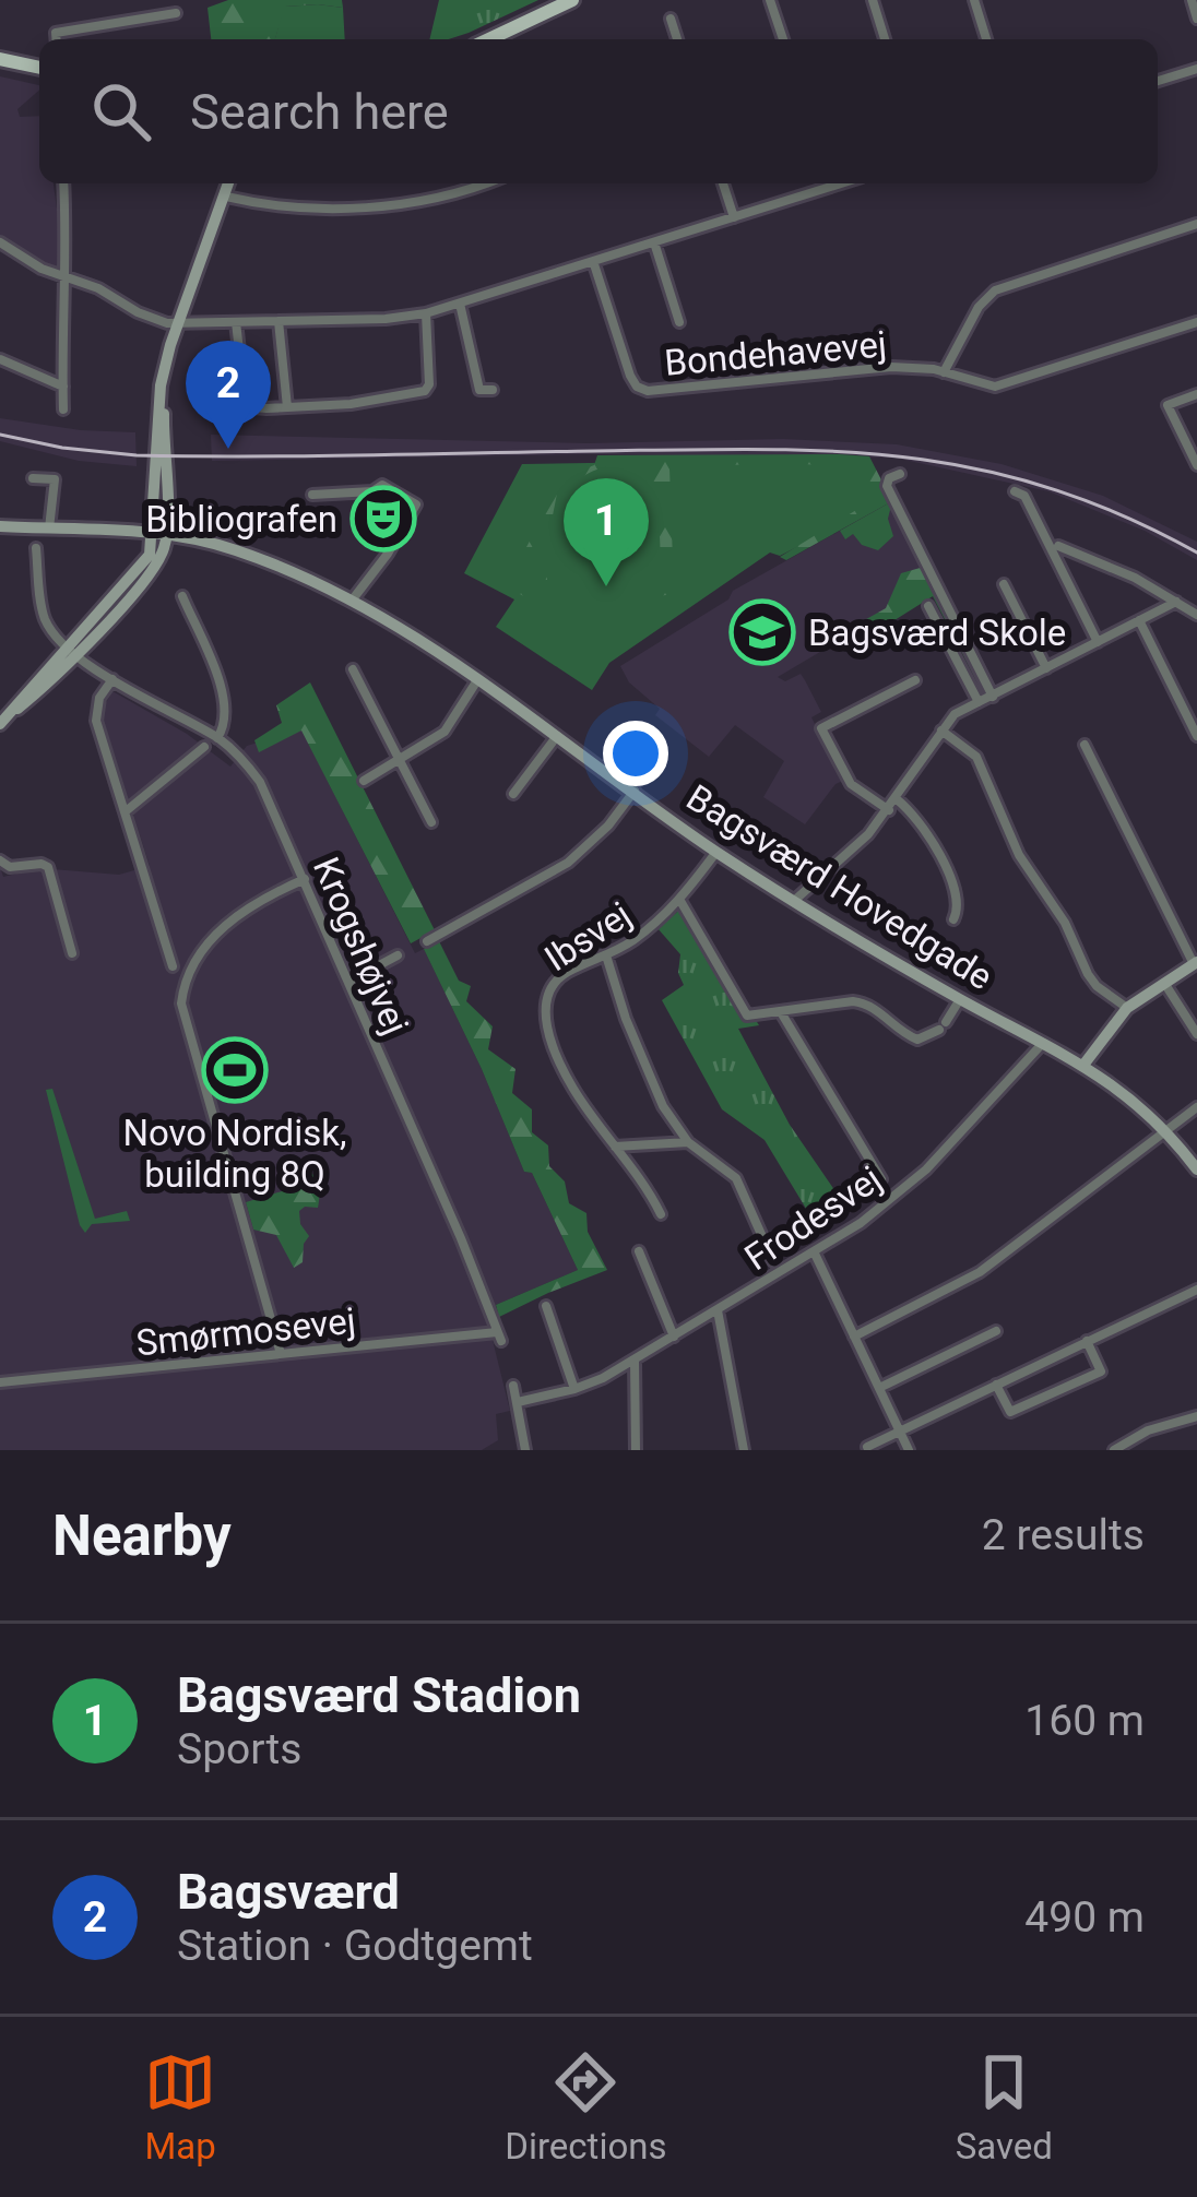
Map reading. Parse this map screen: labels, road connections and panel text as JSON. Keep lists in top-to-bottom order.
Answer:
{
  "streets": {
    "street": [
      "Bondehavevej",
      "Bagsværd Hovedgade",
      "Ibsvej",
      "Krogshøjvej",
      "Frodesvej",
      "Smørmosevej"
    ]
  },
  "crossings": [
    ["Bagsværd Hovedgade", "Ibsvej"],
    ["Bagsværd Hovedgade", "Frodesvej"],
    ["Krogshøjvej", "Smørmosevej"]
  ],
  "places": {
    "theatre": ["Bibliografen"],
    "school or university": ["Bagsværd Skole"],
    "sports": ["Novo Nordisk, building 8Q"]
  },
  "page": {
    "search": "Search here",
    "pins": ["2", "1"],
    "heading": ["Nearby", "2 results"],
    "list": [
      {
        "mark": "1",
        "name": "Bagsværd Stadion",
        "note": "Sports",
        "value": "160 m"
      },
      {
        "mark": "2",
        "name": "Bagsværd",
        "note": "Station · Godtgemt",
        "value": "490 m"
      }
    ],
    "nav": ["Map", "Directions", "Saved"]
  }
}
